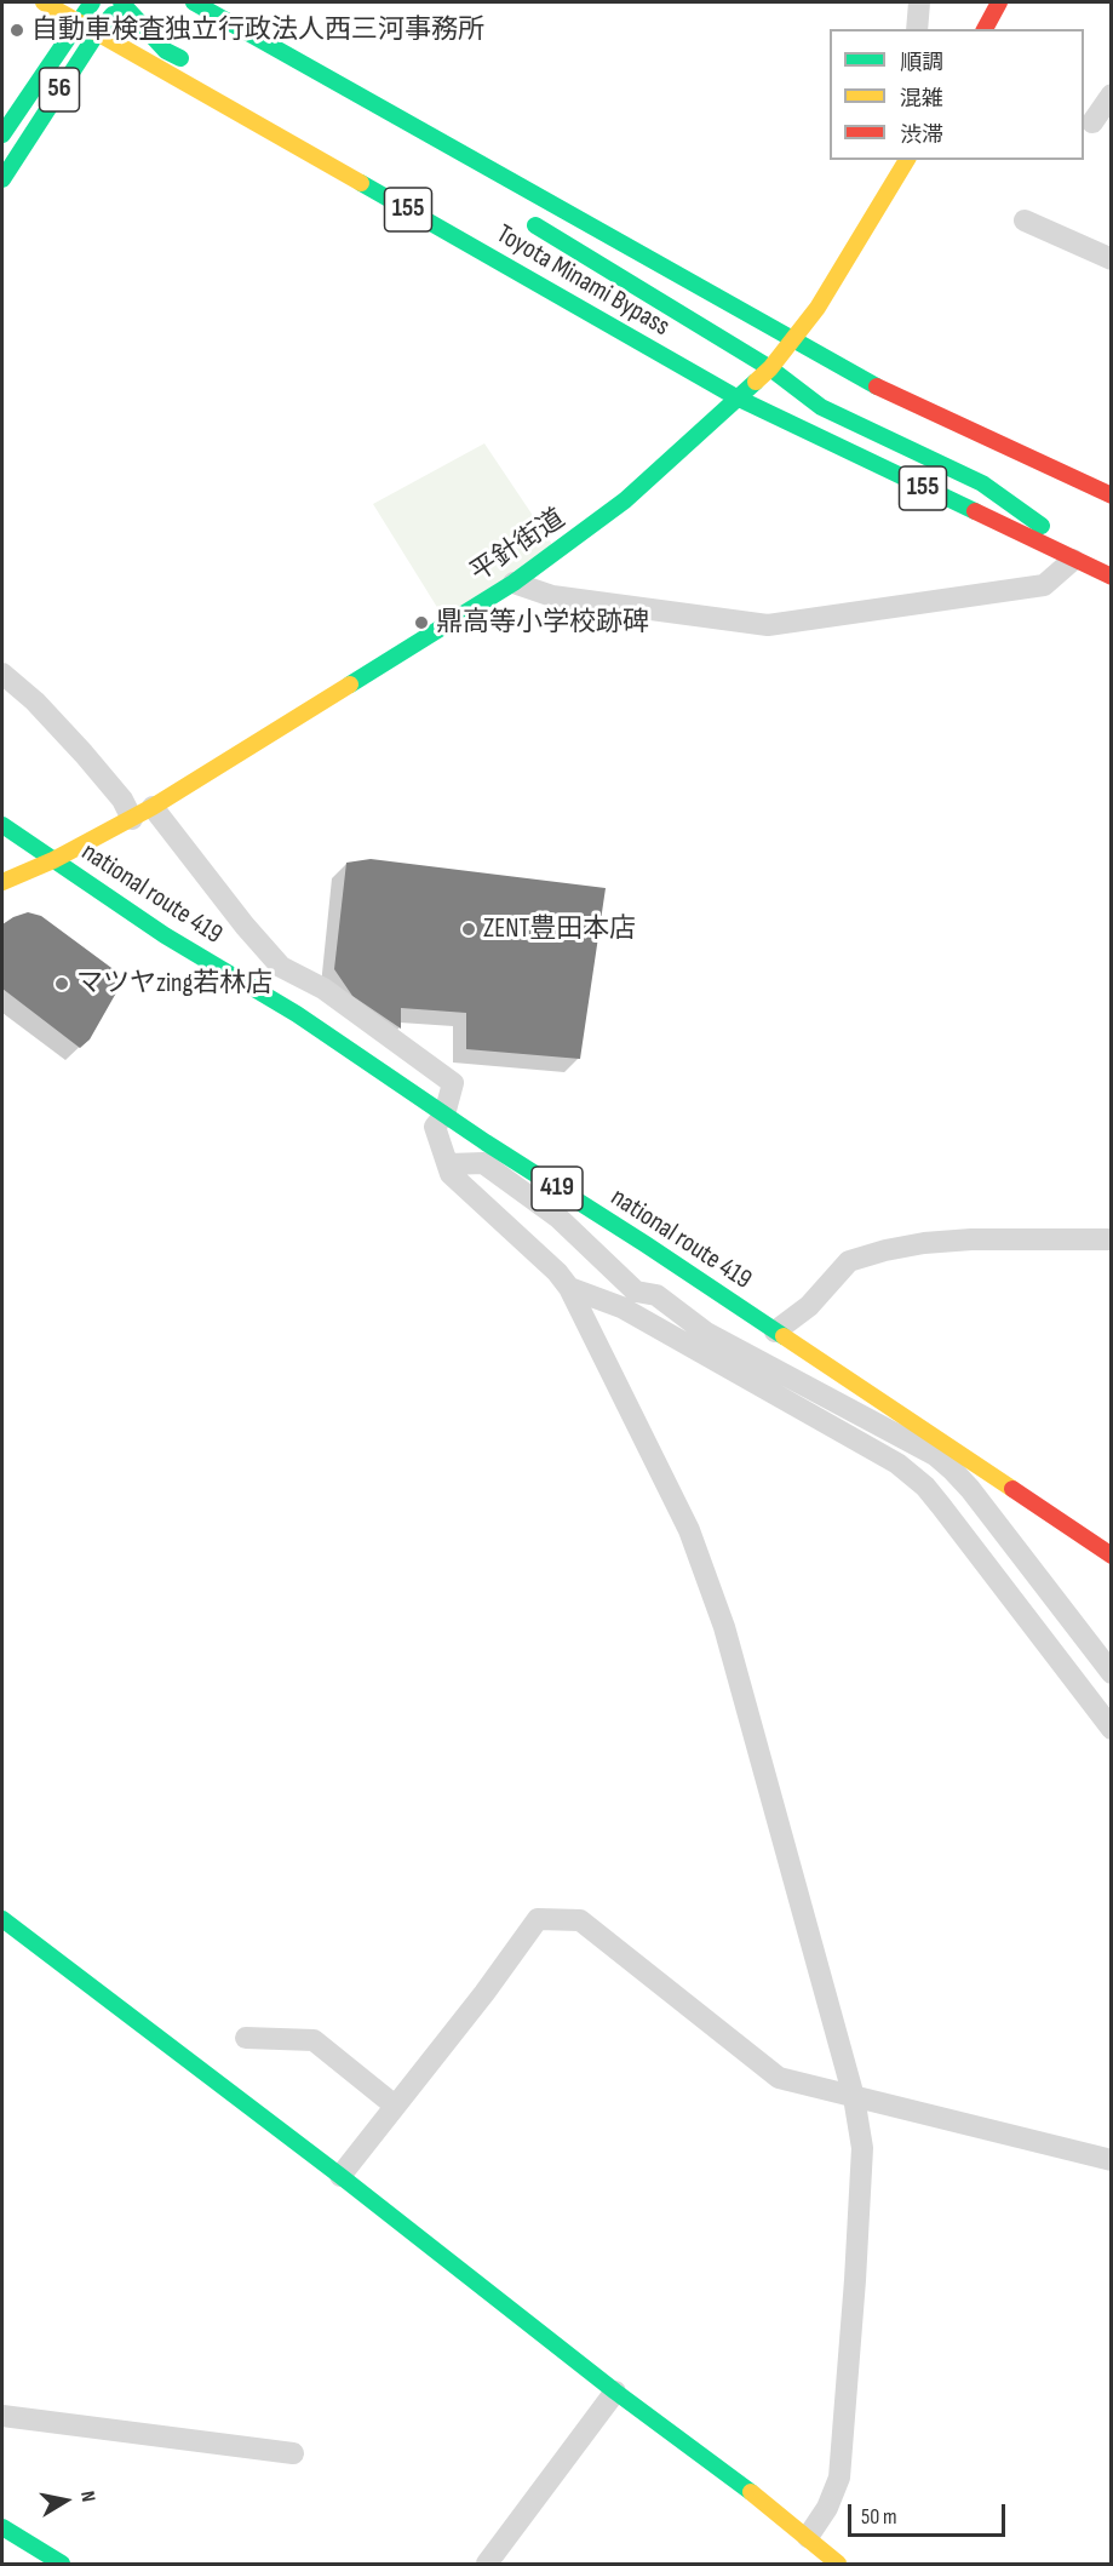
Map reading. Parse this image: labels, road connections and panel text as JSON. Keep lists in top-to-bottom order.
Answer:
{
  "streets": {
    "main road": [
      "56",
      "155",
      "Toyota Minami Bypass",
      "平針街道",
      "national route 419",
      "419"
    ]
  },
  "crossings": [
    ["56", "Toyota Minami Bypass"],
    ["Toyota Minami Bypass", "平針街道"],
    ["平針街道", "national route 419"]
  ],
  "places": [
    "自動車検査独立行政法人西三河事務所",
    "鼎高等小学校跡碑",
    "ZENT豊田本店",
    "マツヤzing若林店"
  ],
  "legend": ["順調", "混雑", "渋滞"],
  "scale_bar": "50 m",
  "north": "right"
}
